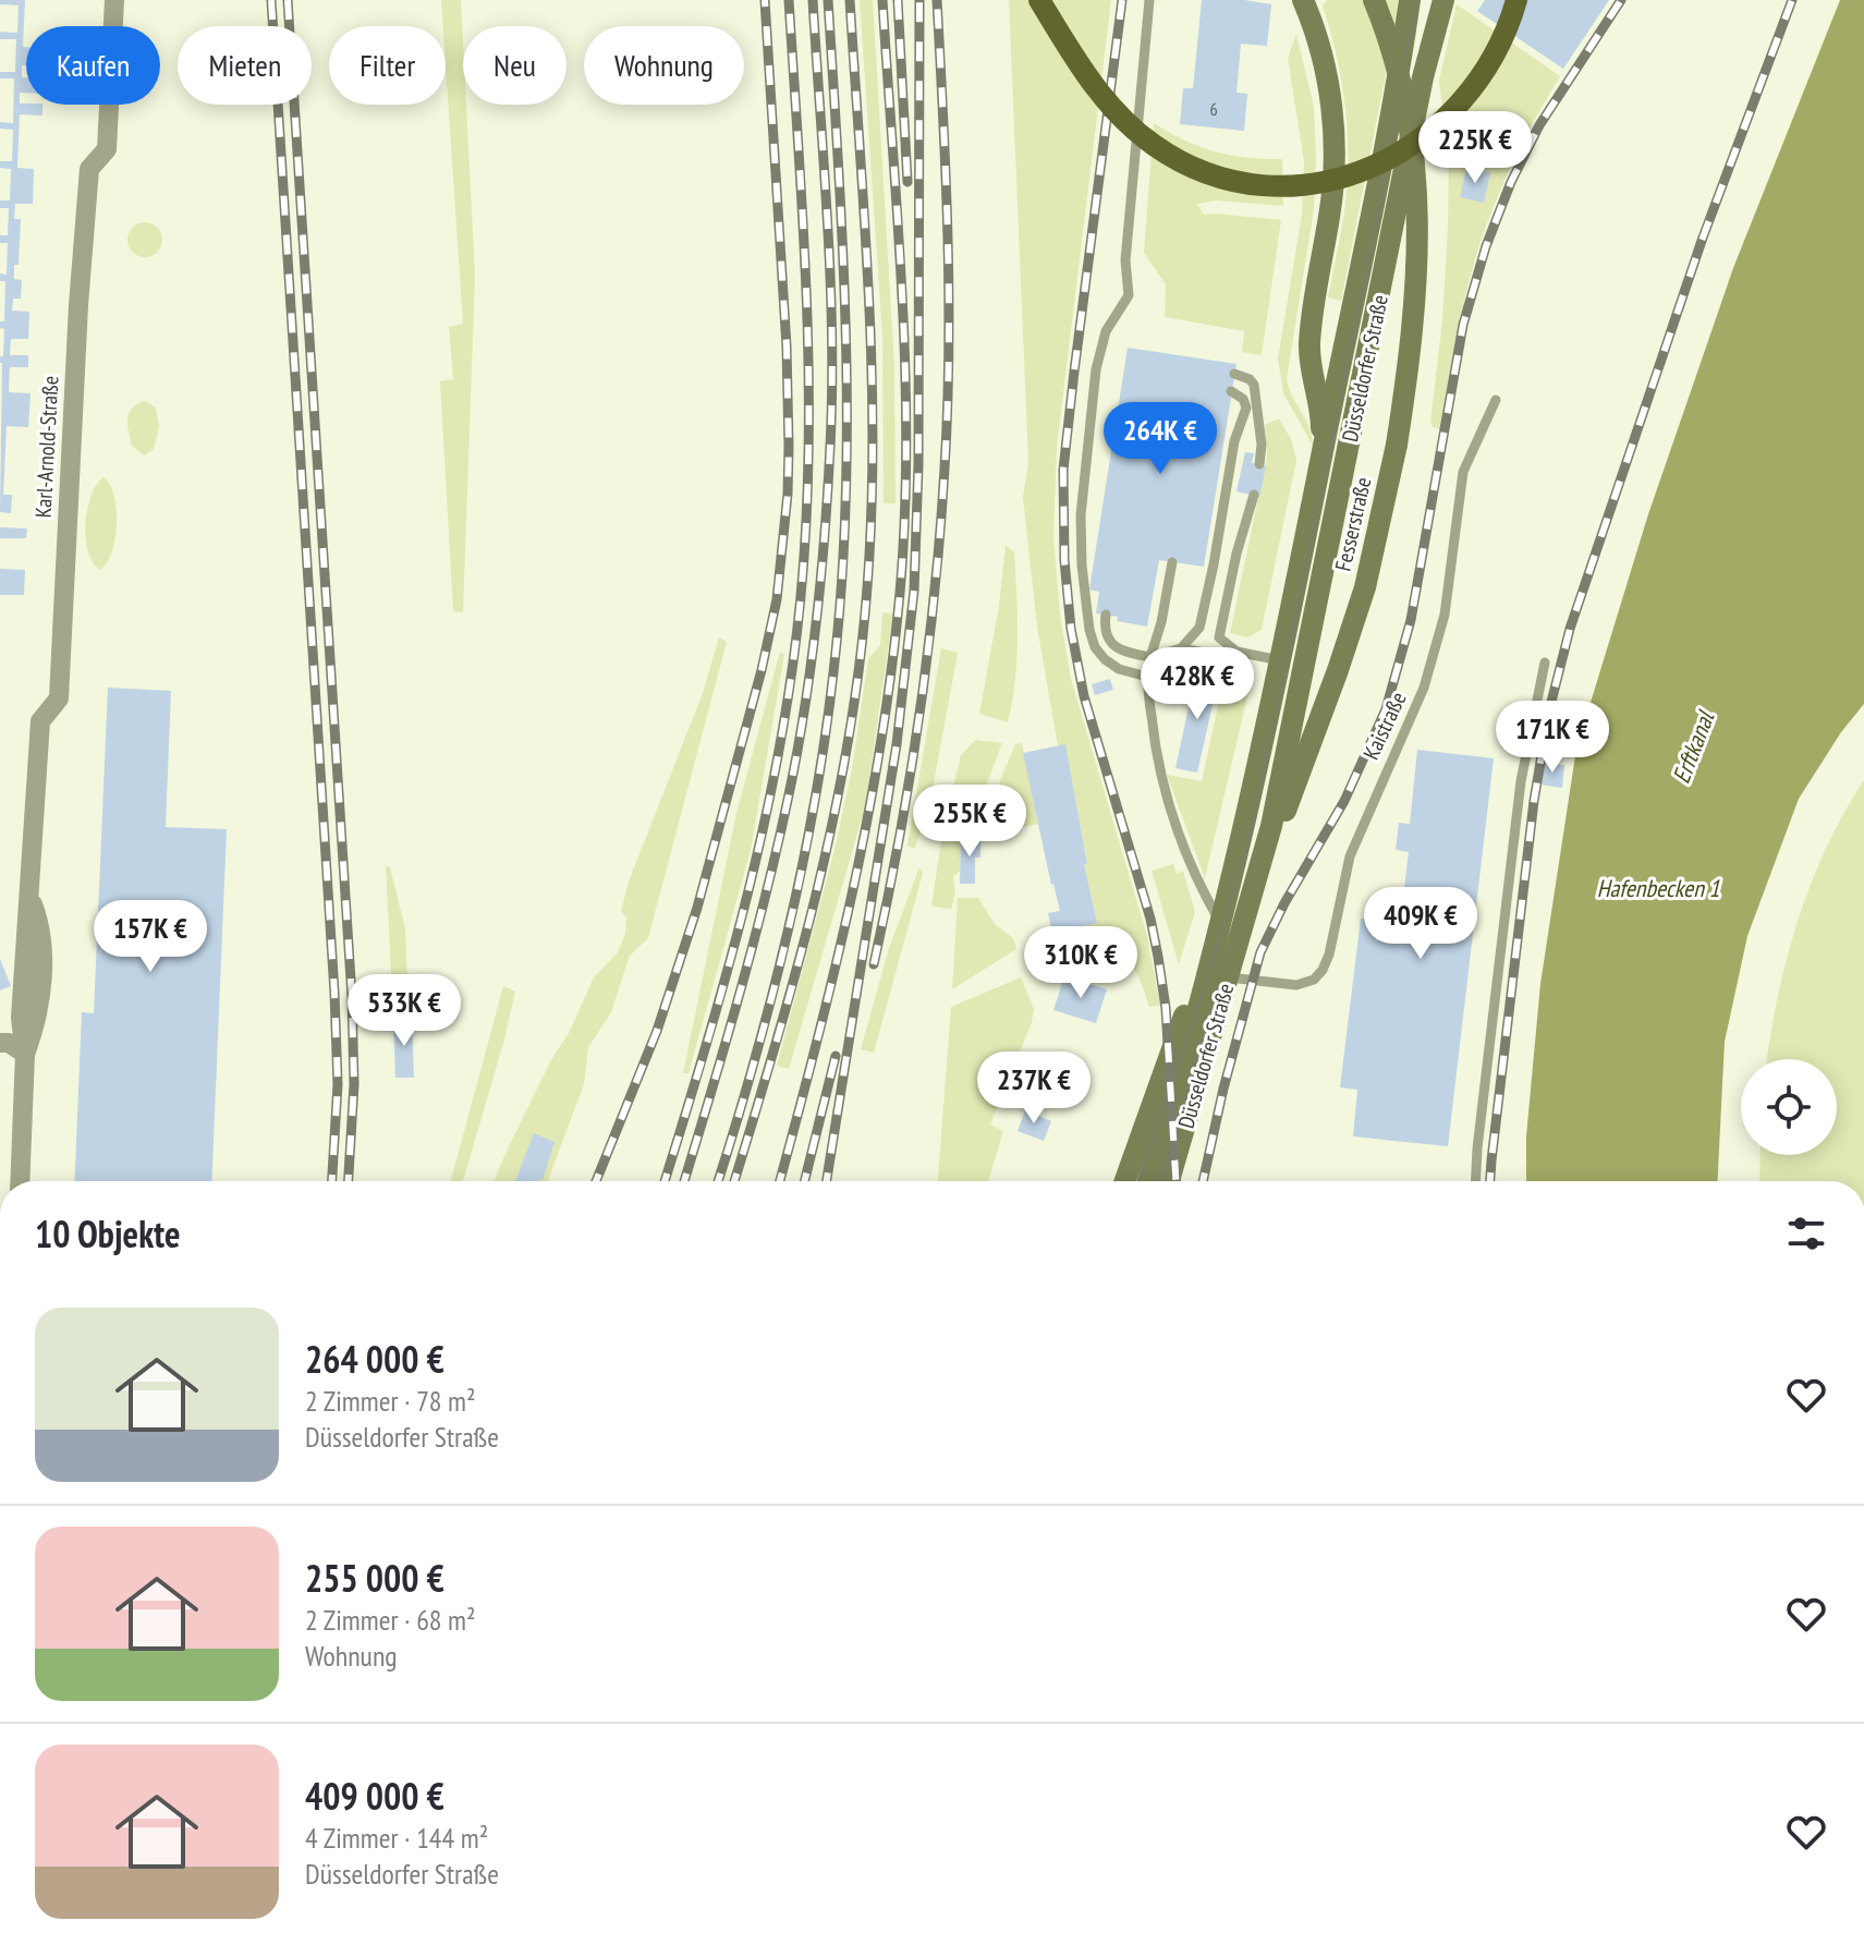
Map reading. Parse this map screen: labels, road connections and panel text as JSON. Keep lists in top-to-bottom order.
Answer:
{
  "streets": {
    "main road": ["Düsseldorfer Straße", "Fesserstraße"],
    "street": ["Karl-Arnold-Straße"],
    "lane": ["Kaistraße"]
  },
  "crossings": [
    ["Düsseldorfer Straße", "Fesserstraße"],
    ["Düsseldorfer Straße", "Kaistraße"]
  ],
  "water": ["Erftkanal", "Hafenbecken 1"],
  "house_numbers": ["6"],
  "page": {
    "chip": [
      "Kaufen",
      "Mieten",
      "Filter",
      "Neu",
      "Wohnung"
    ],
    "price": [
      "225K €",
      "264K €",
      "428K €",
      "171K €",
      "255K €",
      "409K €",
      "157K €",
      "310K €",
      "533K €",
      "237K €"
    ],
    "heading": "10 Objekte",
    "list": [
      {
        "name": "264 000 €",
        "note": "2 Zimmer · 78 m² · Düsseldorfer Straße"
      },
      {
        "name": "255 000 €",
        "note": "2 Zimmer · 68 m² · Wohnung"
      },
      {
        "name": "409 000 €",
        "note": "4 Zimmer · 144 m² · Düsseldorfer Straße"
      }
    ]
  }
}
